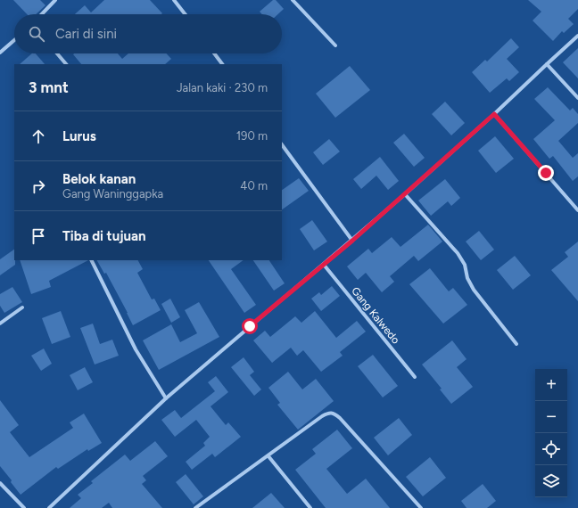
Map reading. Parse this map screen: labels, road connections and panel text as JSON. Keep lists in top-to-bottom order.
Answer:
{
  "streets": {
    "street": ["Gang Kalwedo"]
  },
  "page": {
    "search": "Cari di sini",
    "heading": ["3 mnt", "Jalan kaki · 230 m"],
    "list": [
      ["Lurus", "190 m"],
      ["Belok kanan", "Gang Waninggapka", "40 m"],
      "Tiba di tujuan"
    ],
    "map_buttons": ["+", "−"]
  }
}
